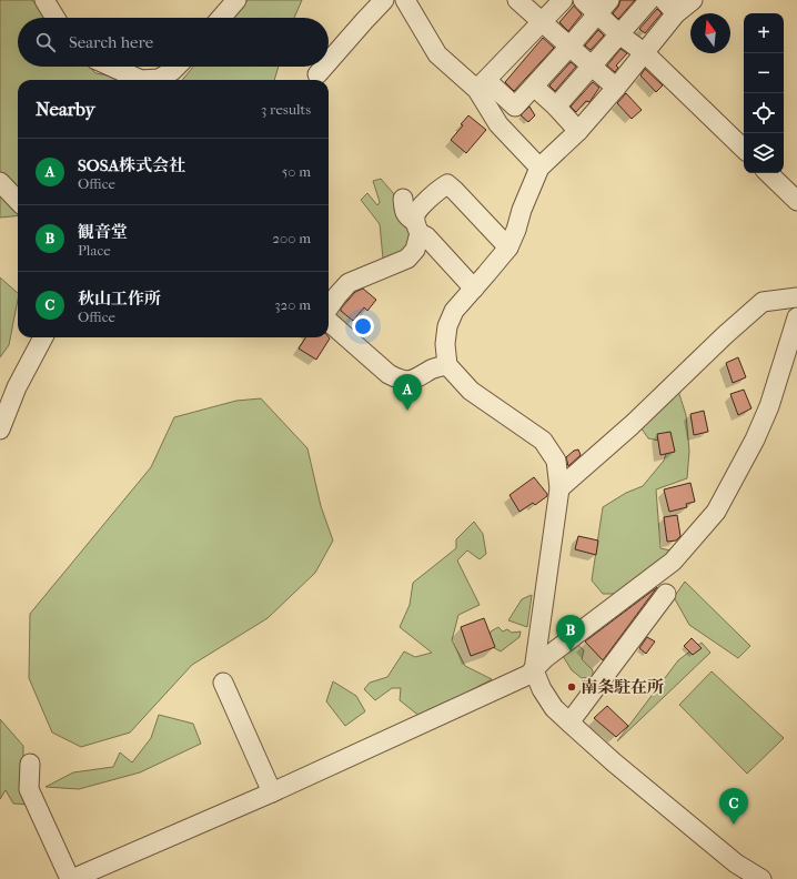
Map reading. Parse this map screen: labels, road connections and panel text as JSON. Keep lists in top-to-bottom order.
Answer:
{
  "places": ["南条駐在所"],
  "north": "top",
  "page": {
    "map_buttons": ["+", "−"],
    "search": "Search here",
    "heading": ["Nearby", "3 results"],
    "list": [
      {
        "mark": "A",
        "name": "SOSA株式会社",
        "note": "Office",
        "value": "50 m"
      },
      {
        "mark": "B",
        "name": "観音堂",
        "note": "Place",
        "value": "200 m"
      },
      {
        "mark": "C",
        "name": "秋山工作所",
        "note": "Office",
        "value": "320 m"
      }
    ],
    "pins": ["A", "B", "C"]
  }
}
